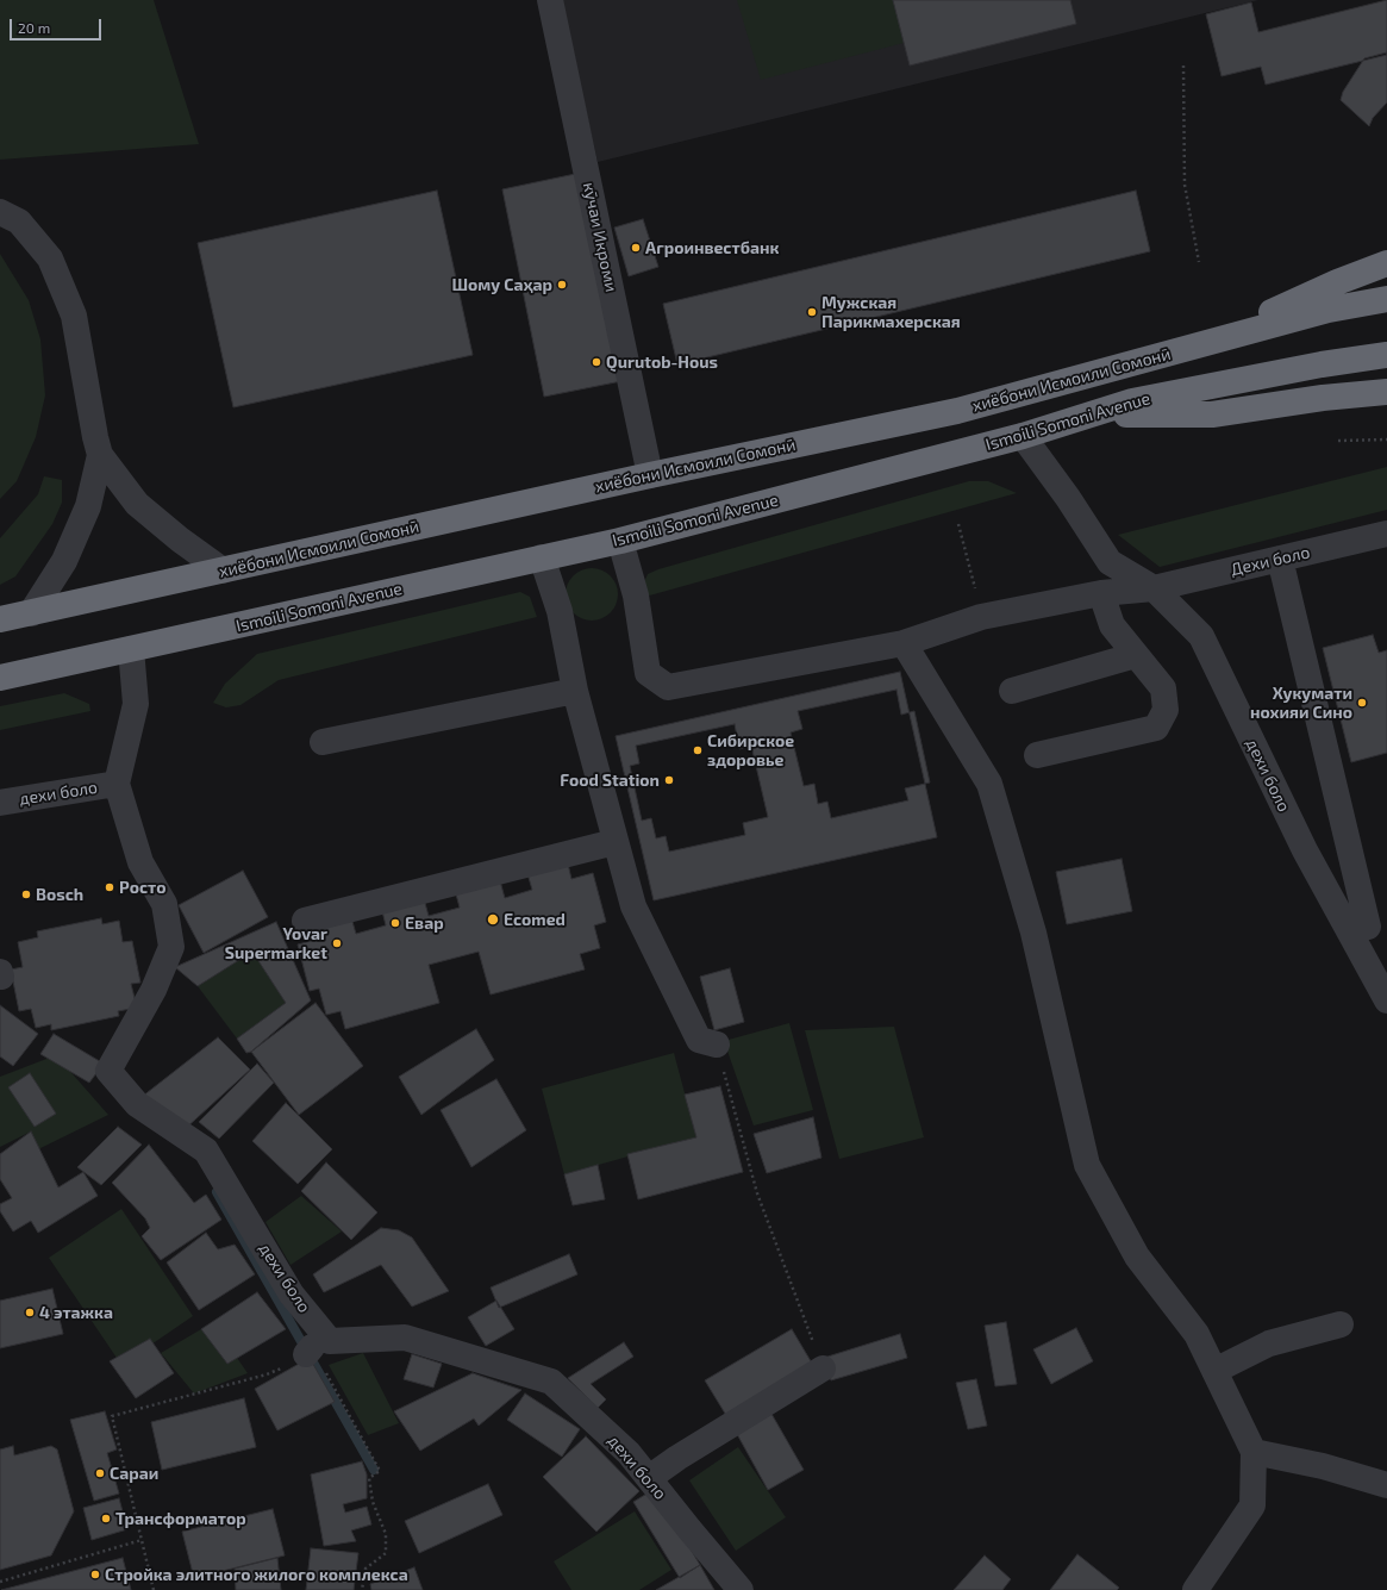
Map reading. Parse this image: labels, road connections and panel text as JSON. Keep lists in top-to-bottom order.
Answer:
{
  "streets": {
    "highway": ["хиёбони Исмоили Сомонӣ", "Ismoili Somoni Avenue"],
    "street": ["кӯчаи Икроми", "Дехи боло", "дехи боло"]
  },
  "crossings": [
    ["кӯчаи Икроми", "хиёбони Исмоили Сомонӣ"],
    ["Ismoili Somoni Avenue", "Дехи боло"],
    ["Ismoili Somoni Avenue", "дехи боло"],
    ["Дехи боло", "дехи боло"]
  ],
  "places": [
    "Агроинвестбанк",
    "Шому Саҳар",
    "Мужская Парикмахерская",
    "Qurutob-Hous",
    "Хукумати нохияи Сино",
    "Сибирское здоровье",
    "Food Station",
    "Росто",
    "Bosch",
    "Ecomed",
    "Евар",
    "Yovar Supermarket",
    "4 этажка",
    "Сараи",
    "Трансформатор",
    "Стройка элитного жилого комплекса"
  ],
  "scale_bar": "20 m"
}
